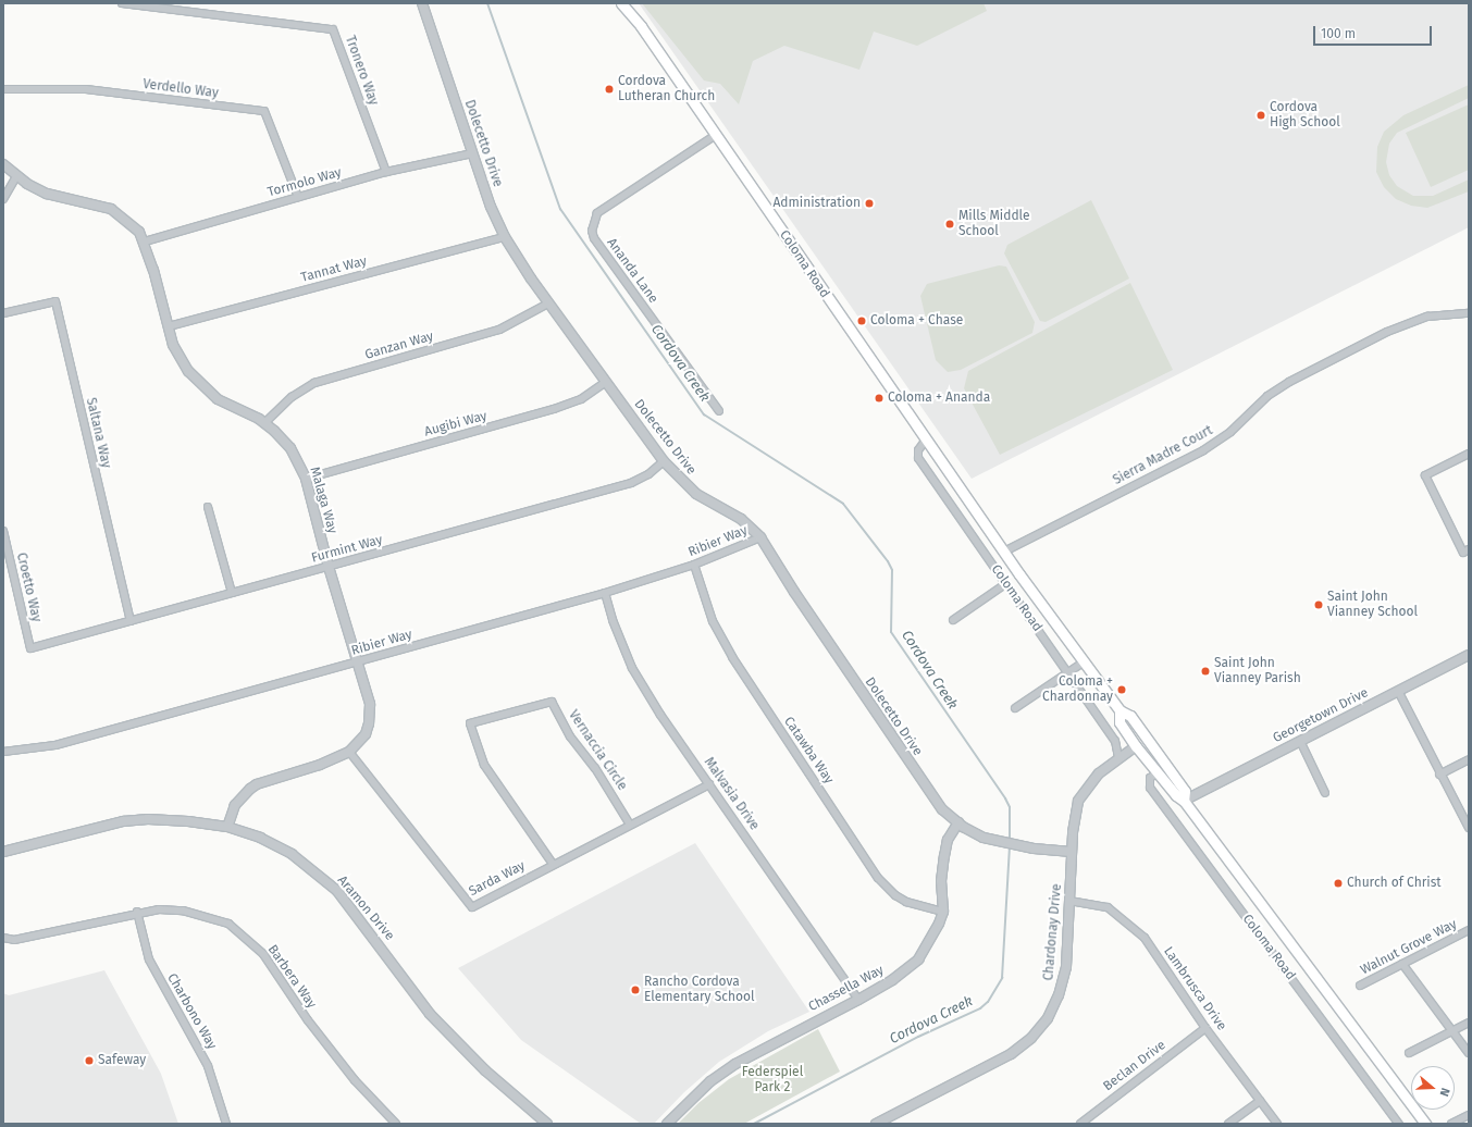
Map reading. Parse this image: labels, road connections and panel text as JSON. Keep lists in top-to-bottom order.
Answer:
{
  "streets": {
    "main road": ["Coloma Road"],
    "street": [
      "Tronero Way",
      "Verdello Way",
      "Dolecetto Drive",
      "Tormolo Way",
      "Tannat Way",
      "Ananda Lane",
      "Ganzan Way",
      "Augibi Way",
      "Saltana Way",
      "Sierra Madre Court",
      "Malaga Way",
      "Ribier Way",
      "Furmint Way",
      "Croetto Way",
      "Georgetown Drive",
      "Vernaccia Circle",
      "Catawba Way",
      "Malvasia Drive",
      "Sarda Way",
      "Aramon Drive",
      "Chardonay Drive",
      "Walnut Grove Way",
      "Barbera Way",
      "Chassella Way",
      "Lambrusca Drive",
      "Charbono Way",
      "Beclan Drive"
    ]
  },
  "crossings": [
    ["Tronero Way", "Tormolo Way"],
    ["Verdello Way", "Tormolo Way"],
    ["Dolecetto Drive", "Tormolo Way"],
    ["Dolecetto Drive", "Tannat Way"],
    ["Dolecetto Drive", "Ganzan Way"],
    ["Dolecetto Drive", "Augibi Way"],
    ["Dolecetto Drive", "Ribier Way"],
    ["Dolecetto Drive", "Furmint Way"],
    ["Dolecetto Drive", "Chardonay Drive"],
    ["Dolecetto Drive", "Chassella Way"],
    ["Tormolo Way", "Malaga Way"],
    ["Coloma Road", "Ananda Lane"],
    ["Coloma Road", "Sierra Madre Court"],
    ["Coloma Road", "Georgetown Drive"],
    ["Coloma Road", "Chardonay Drive"],
    ["Tannat Way", "Malaga Way"],
    ["Ganzan Way", "Malaga Way"],
    ["Augibi Way", "Malaga Way"],
    ["Saltana Way", "Furmint Way"],
    ["Malaga Way", "Ribier Way"],
    ["Malaga Way", "Furmint Way"],
    ["Malaga Way", "Sarda Way"],
    ["Malaga Way", "Aramon Drive"],
    ["Ribier Way", "Catawba Way"],
    ["Ribier Way", "Malvasia Drive"],
    ["Furmint Way", "Croetto Way"],
    ["Vernaccia Circle", "Sarda Way"],
    ["Catawba Way", "Chassella Way"],
    ["Malvasia Drive", "Sarda Way"],
    ["Malvasia Drive", "Chassella Way"],
    ["Chardonay Drive", "Lambrusca Drive"],
    ["Barbera Way", "Charbono Way"],
    ["Lambrusca Drive", "Beclan Drive"]
  ],
  "water": ["Cordova Creek"],
  "parks": ["Federspiel Park 2"],
  "places": [
    "Cordova Lutheran Church",
    "Cordova High School",
    "Administration",
    "Mills Middle School",
    "Coloma + Chase",
    "Coloma + Ananda",
    "Saint John Vianney School",
    "Saint John Vianney Parish",
    "Coloma + Chardonnay",
    "Church of Christ",
    "Rancho Cordova Elementary School",
    "Safeway"
  ],
  "scale_bar": "100 m",
  "north": "right"
}
